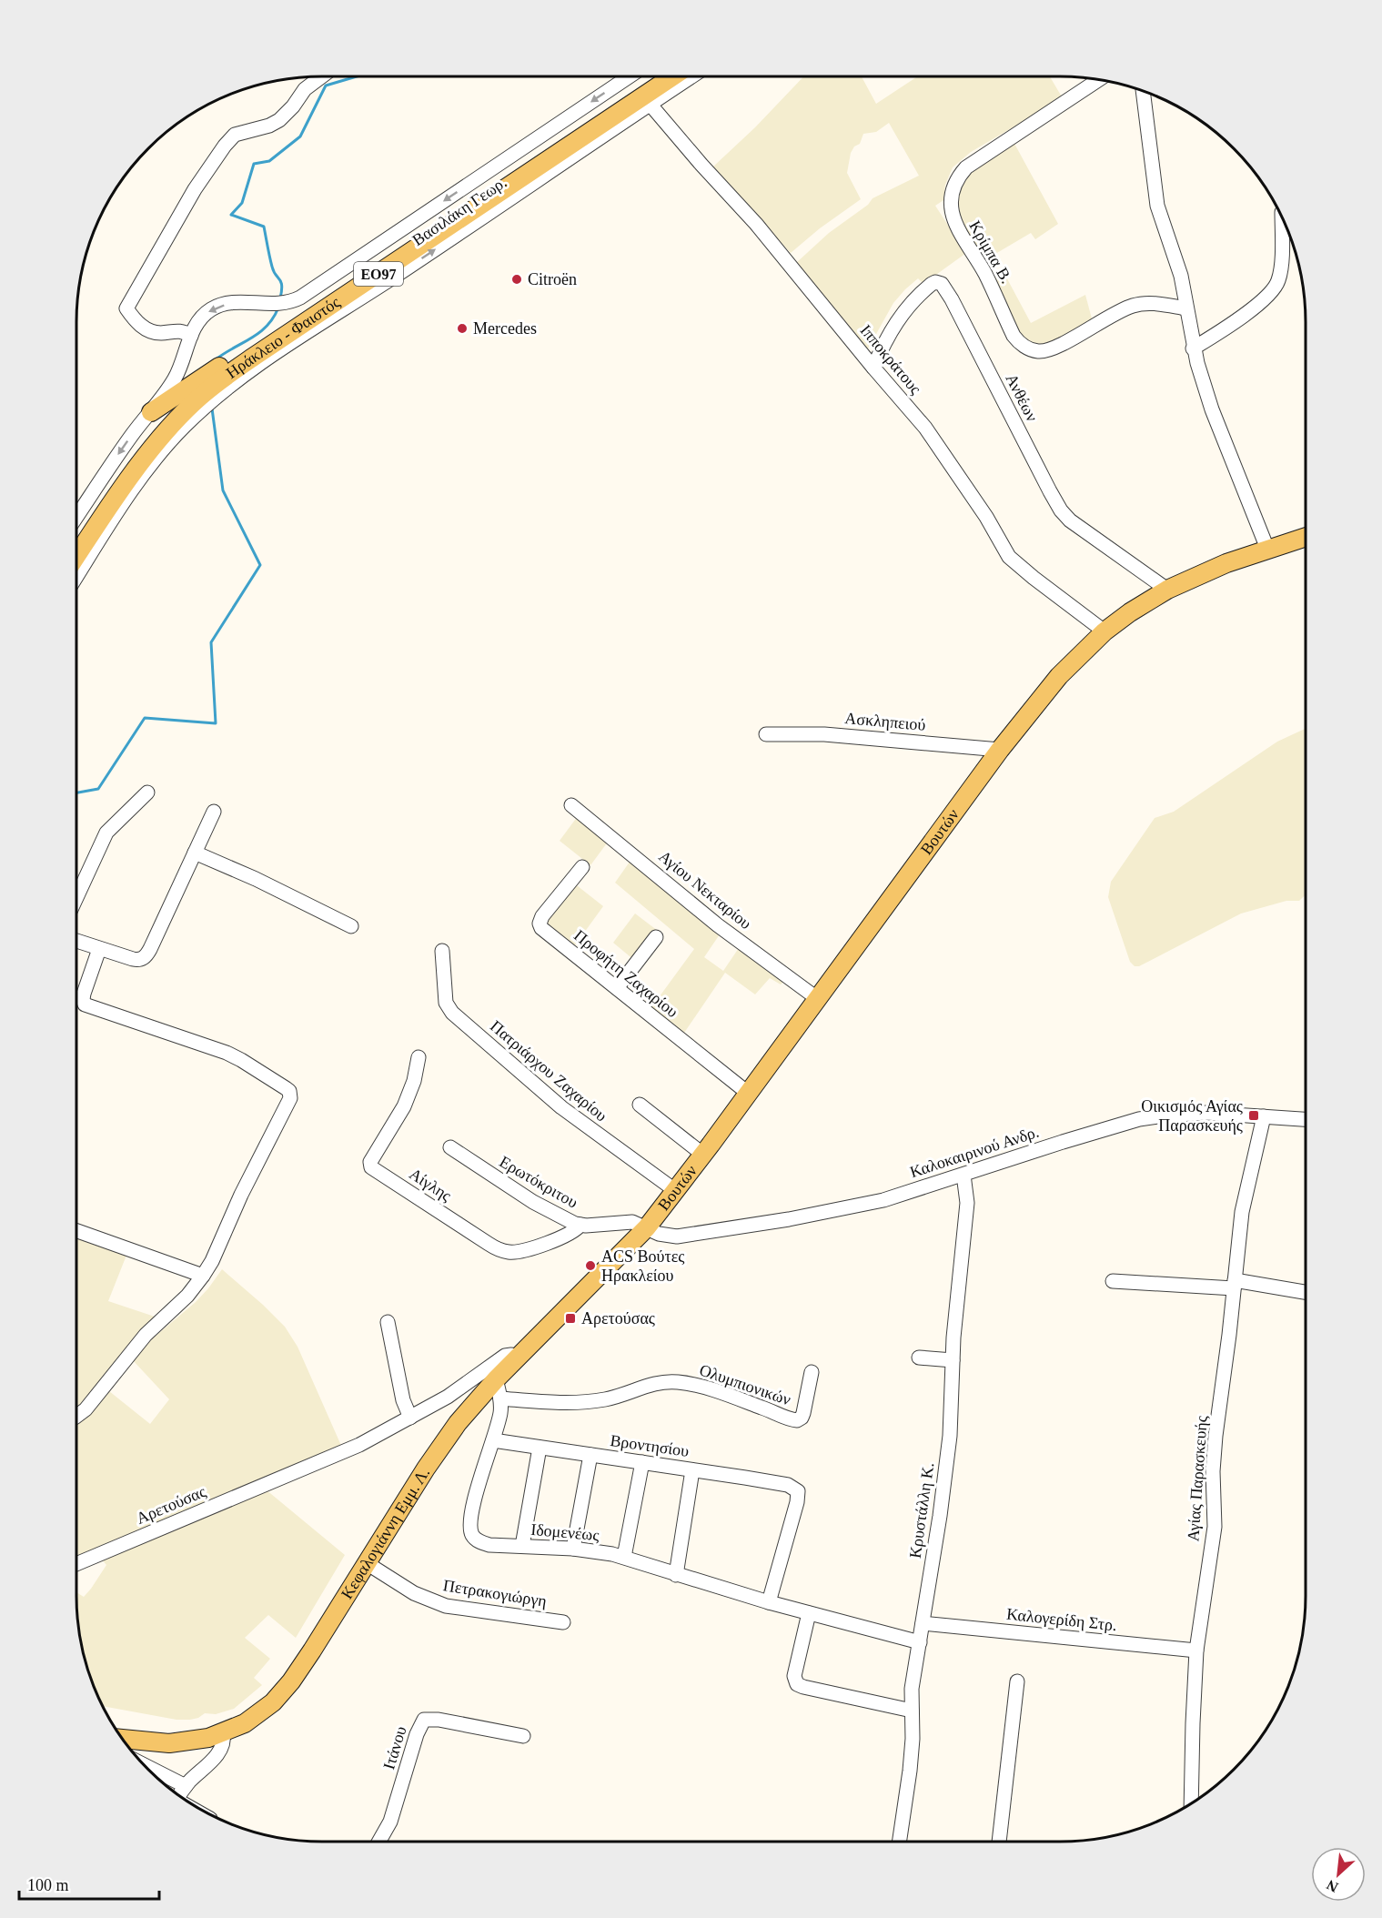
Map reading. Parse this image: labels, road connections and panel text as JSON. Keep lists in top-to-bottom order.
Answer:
{
  "streets": {
    "main road": [
      "ΕΟ97",
      "Ηράκλειο - Φαιστός",
      "Βουτών",
      "Κεφαλογιάννη Εμμ. Λ."
    ],
    "street": [
      "Βασιλάκη Γεωρ.",
      "Κρίμπα Β.",
      "Ιπποκράτους",
      "Ανθέων",
      "Ασκληπειού",
      "Αγίου Νεκταρίου",
      "Προφήτη Ζαχαρίου",
      "Πατριάρχου Ζαχαρίου",
      "Καλοκαιρινού Ανδρ.",
      "Ερωτόκριτου",
      "Αίγλης",
      "Ολυμπιονικών",
      "Βροντησίου",
      "Αγίας Παρασκευής",
      "Αρετούσας",
      "Κρυστάλλη Κ.",
      "Ιδομενέως",
      "Πετρακογιώργη",
      "Καλογερίδη Στρ.",
      "Ιτάνου"
    ]
  },
  "crossings": [
    ["Βασιλάκη Γεωρ.", "Ηράκλειο - Φαιστός"],
    ["Βασιλάκη Γεωρ.", "Ιπποκράτους"],
    ["Ιπποκράτους", "Ανθέων"],
    ["Ιπποκράτους", "Βουτών"],
    ["Ανθέων", "Βουτών"],
    ["Ασκληπειού", "Βουτών"],
    ["Βουτών", "Αγίου Νεκταρίου"],
    ["Βουτών", "Προφήτη Ζαχαρίου"],
    ["Βουτών", "Πατριάρχου Ζαχαρίου"],
    ["Βουτών", "Καλοκαιρινού Ανδρ."],
    ["Βουτών", "Ερωτόκριτου"],
    ["Βουτών", "Κεφαλογιάννη Εμμ. Λ."],
    ["Καλοκαιρινού Ανδρ.", "Ερωτόκριτου"],
    ["Καλοκαιρινού Ανδρ.", "Αγίας Παρασκευής"],
    ["Καλοκαιρινού Ανδρ.", "Κρυστάλλη Κ."],
    ["Ερωτόκριτου", "Αίγλης"],
    ["Ολυμπιονικών", "Ιδομενέως"],
    ["Βροντησίου", "Ιδομενέως"],
    ["Αγίας Παρασκευής", "Καλογερίδη Στρ."],
    ["Αρετούσας", "Κεφαλογιάννη Εμμ. Λ."],
    ["Κρυστάλλη Κ.", "Ιδομενέως"],
    ["Κρυστάλλη Κ.", "Καλογερίδη Στρ."],
    ["Ιδομενέως", "Κεφαλογιάννη Εμμ. Λ."],
    ["Κεφαλογιάννη Εμμ. Λ.", "Πετρακογιώργη"]
  ],
  "places": {
    "other": ["Citroën", "Mercedes", "ACS Βούτες Ηρακλείου"],
    "transit": ["Οικισμός Αγίας Παρασκευής", "Αρετούσας"]
  },
  "scale_bar": "100 m",
  "north": "bottom left"
}
